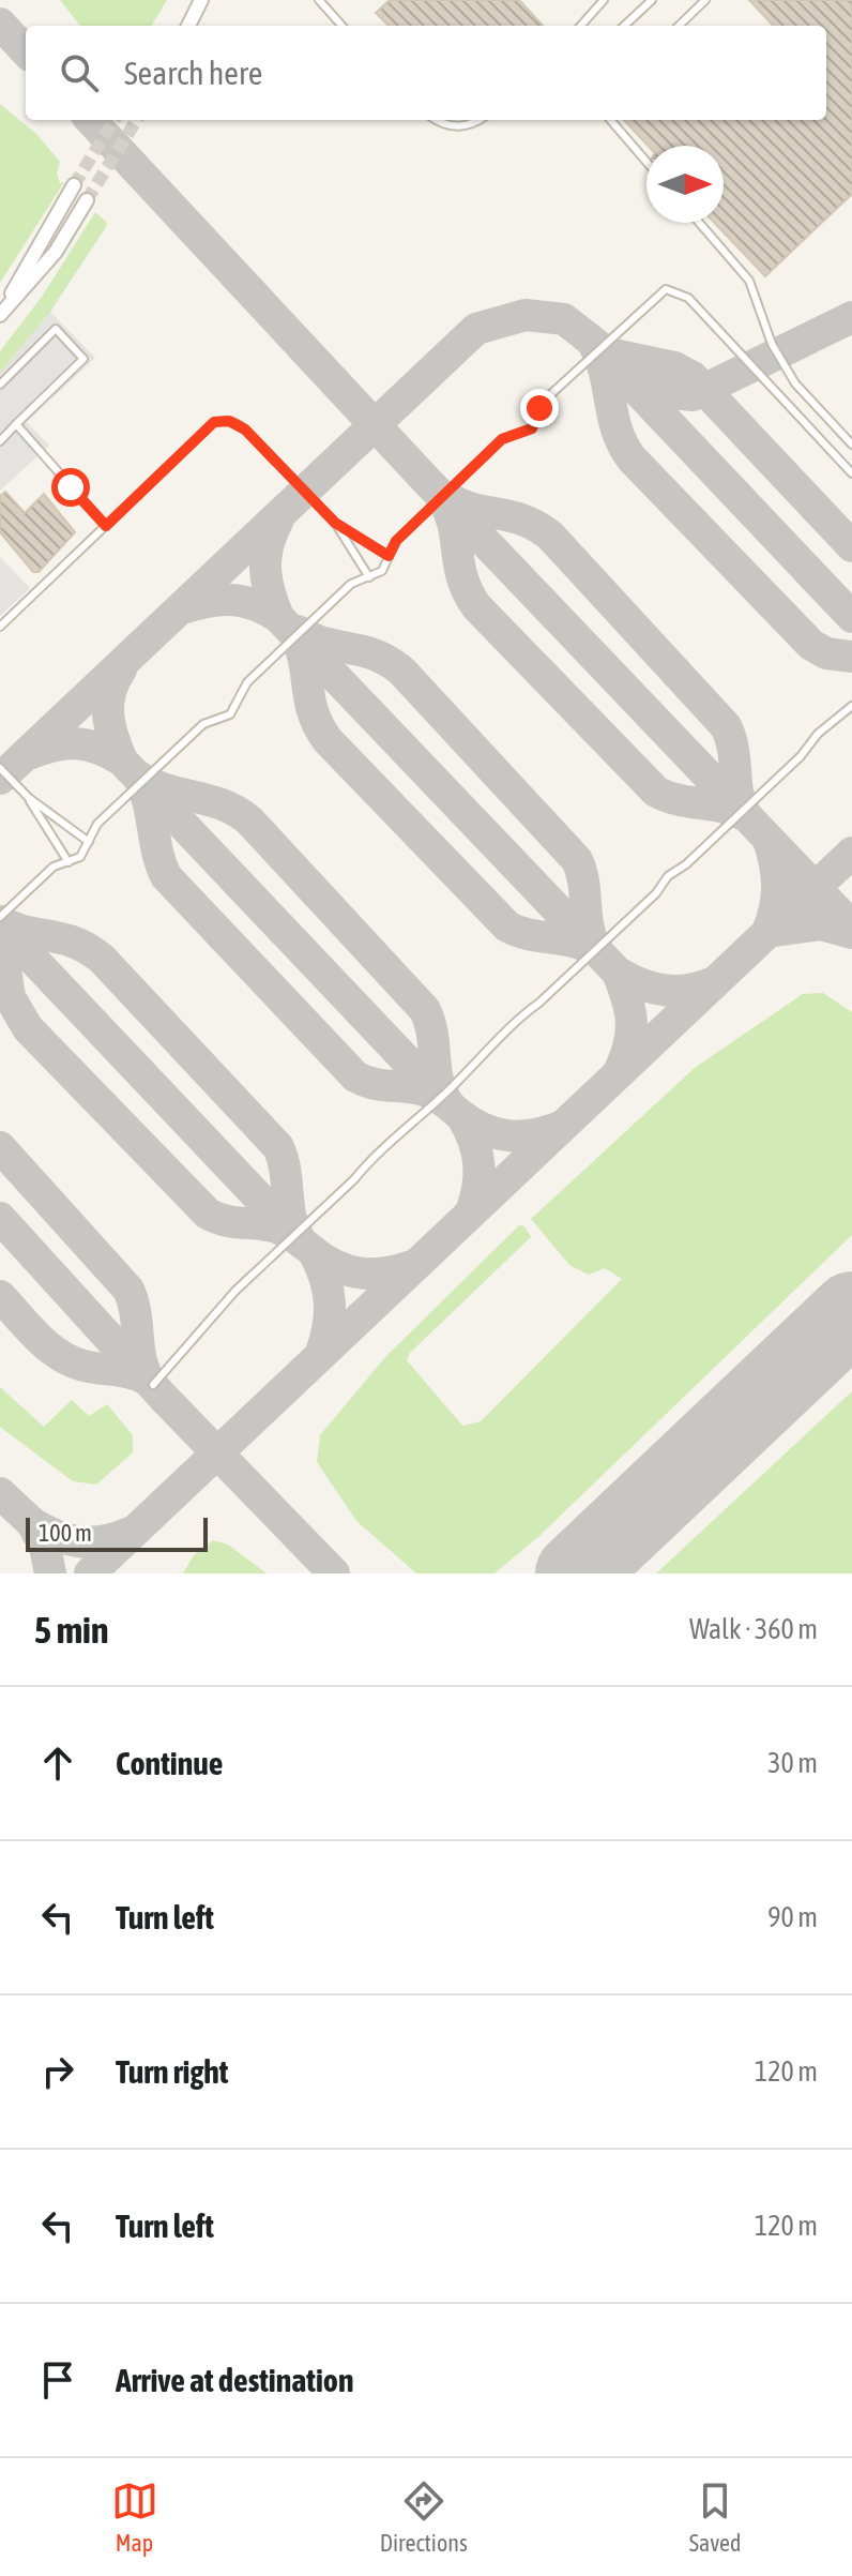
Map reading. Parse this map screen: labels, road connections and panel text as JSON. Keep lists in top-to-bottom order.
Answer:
{
  "scale_bar": "100 m",
  "north": "right",
  "page": {
    "search": "Search here",
    "scale": "100 m",
    "heading": ["5 min", "Walk · 360 m"],
    "list": [
      ["Continue", "30 m"],
      ["Turn left", "90 m"],
      ["Turn right", "120 m"],
      ["Turn left", "120 m"],
      "Arrive at destination"
    ],
    "nav": ["Map", "Directions", "Saved"]
  }
}
